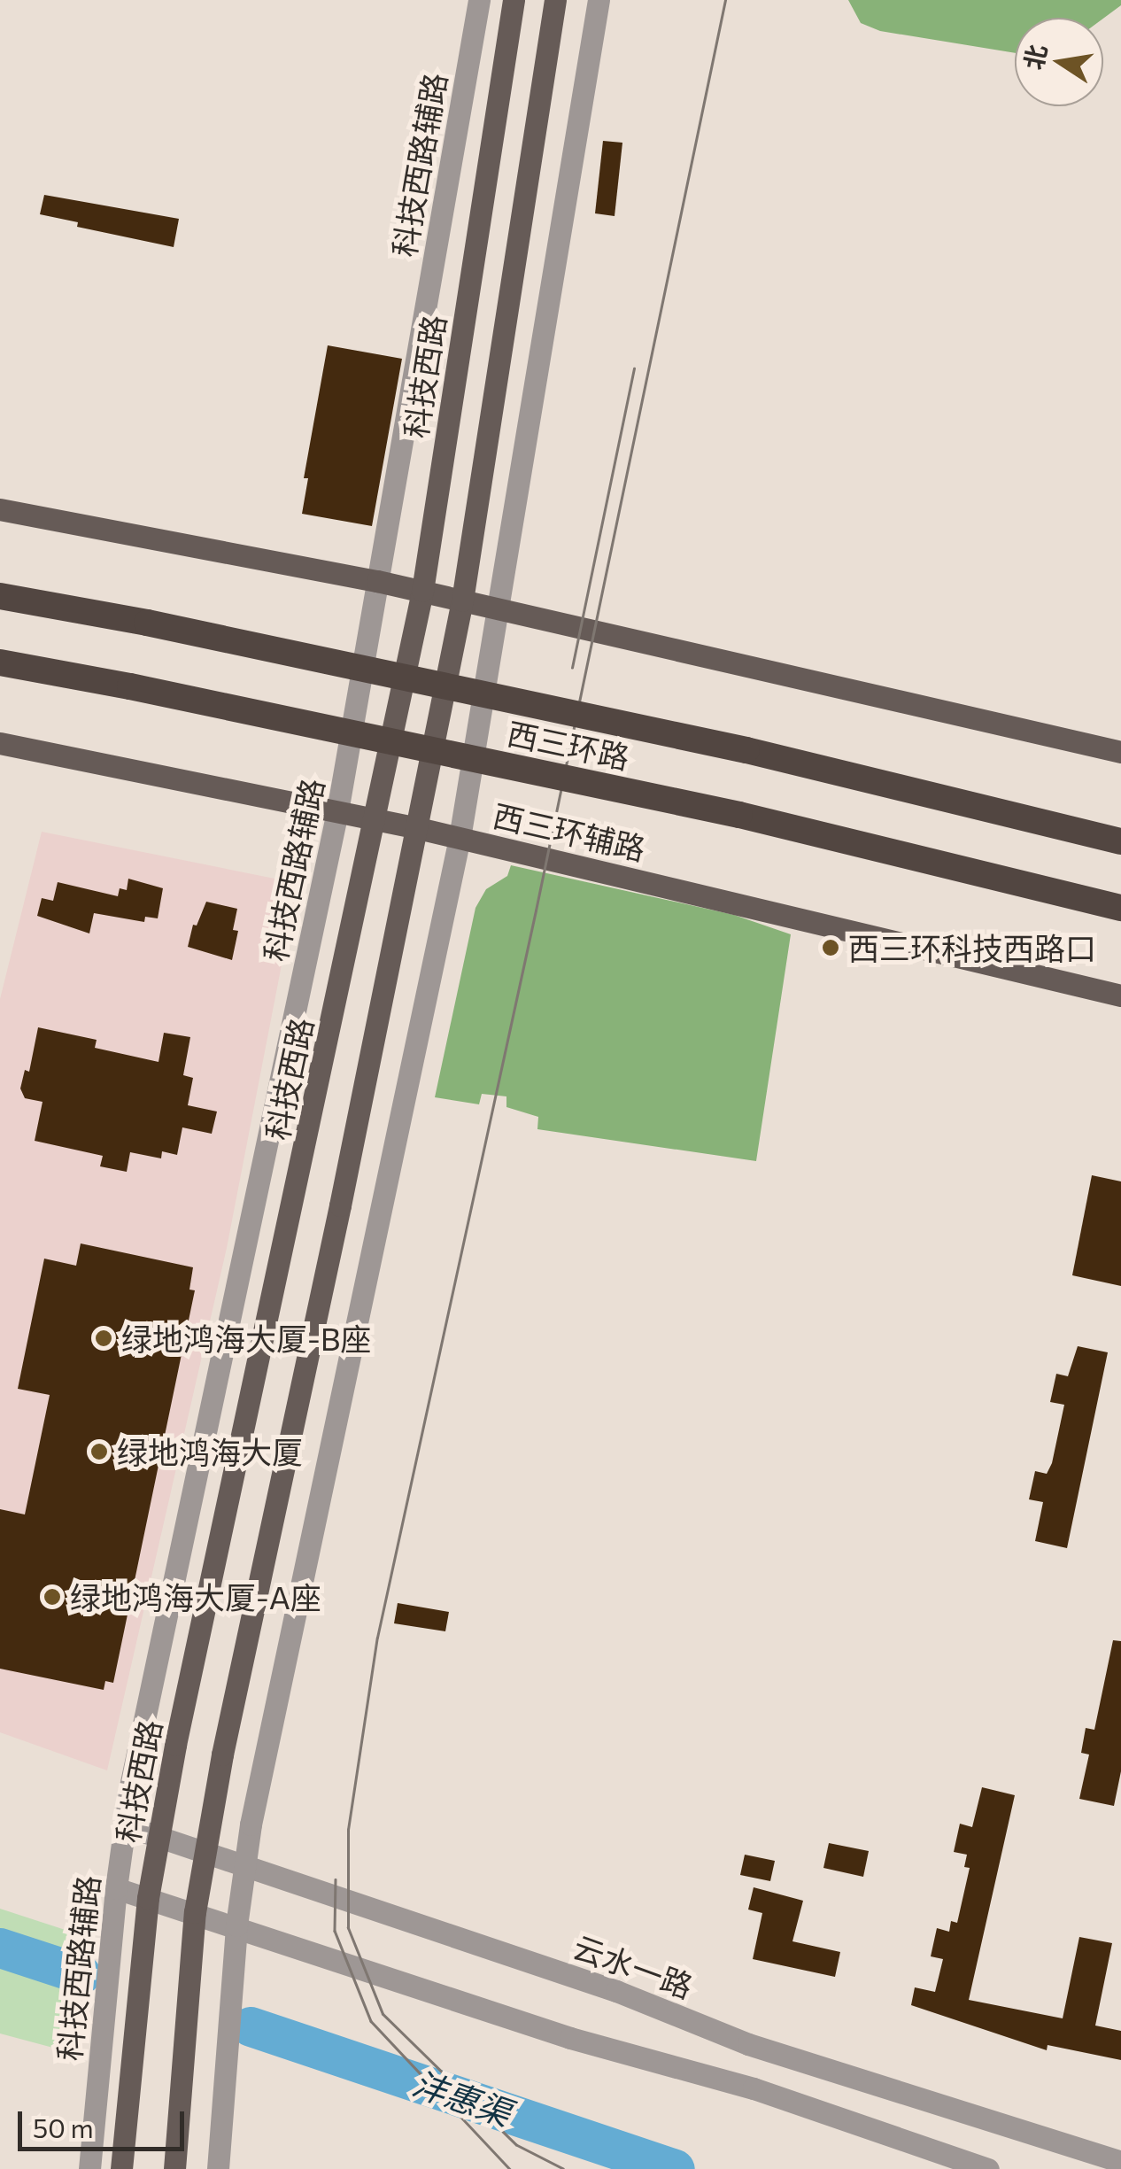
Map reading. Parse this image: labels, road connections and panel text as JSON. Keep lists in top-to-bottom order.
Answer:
{
  "streets": {
    "highway": ["西三环路"],
    "main road": ["科技西路", "西三环辅路"],
    "street": ["科技西路辅路", "云水一路"]
  },
  "crossings": [
    ["科技西路辅路", "西三环辅路"],
    ["科技西路辅路", "云水一路"],
    ["科技西路", "西三环辅路"],
    ["科技西路", "云水一路"]
  ],
  "water": ["沣惠渠"],
  "places": [
    "西三环科技西路口",
    "绿地鸿海大厦-B座",
    "绿地鸿海大厦",
    "绿地鸿海大厦-A座"
  ],
  "scale_bar": "50 m",
  "north": "left"
}
